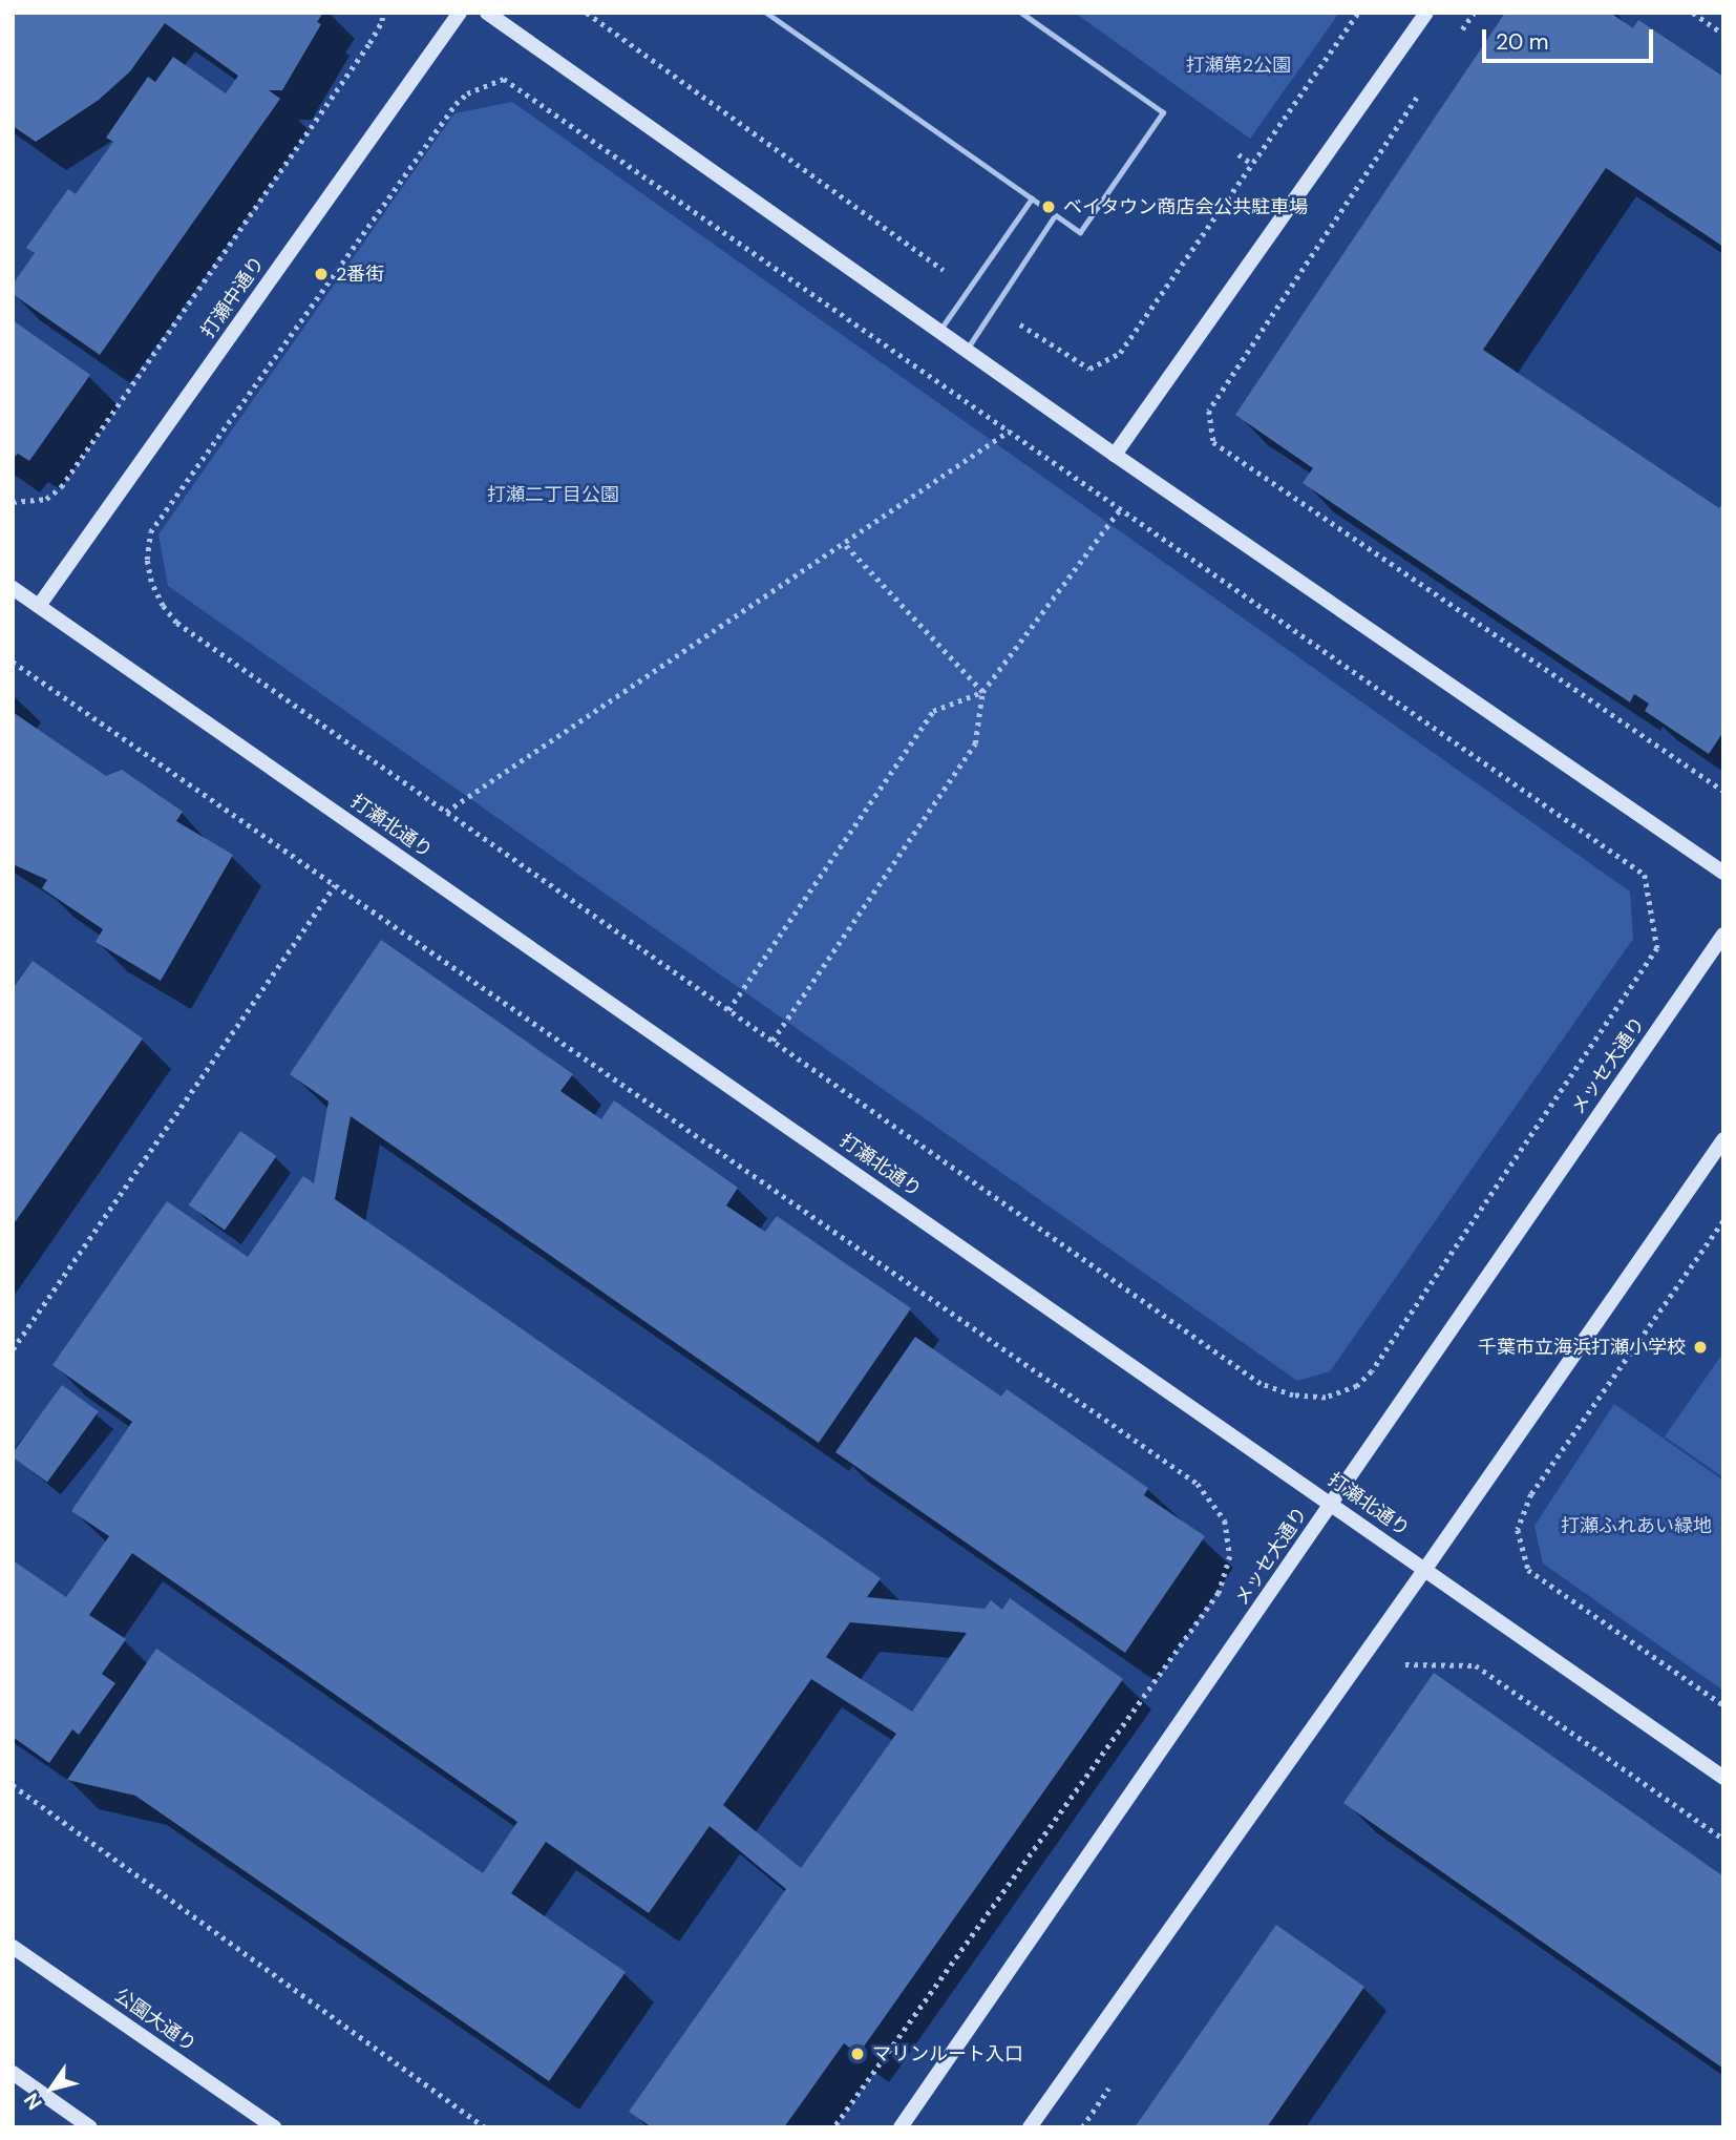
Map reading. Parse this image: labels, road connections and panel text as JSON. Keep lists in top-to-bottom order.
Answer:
{
  "streets": {
    "street": [
      "打瀬中通り",
      "打瀬北通り",
      "メッセ大通り",
      "公園大通り"
    ]
  },
  "crossings": [
    ["打瀬中通り", "打瀬北通り"],
    ["打瀬北通り", "メッセ大通り"]
  ],
  "parks": ["打瀬第2公園", "打瀬二丁目公園", "打瀬ふれあい緑地"],
  "places": [
    "ベイタウン商店会公共駐車場",
    "2番街",
    "千葉市立海浜打瀬小学校",
    "マリンルート入口"
  ],
  "scale_bar": "20 m",
  "north": "bottom left"
}
